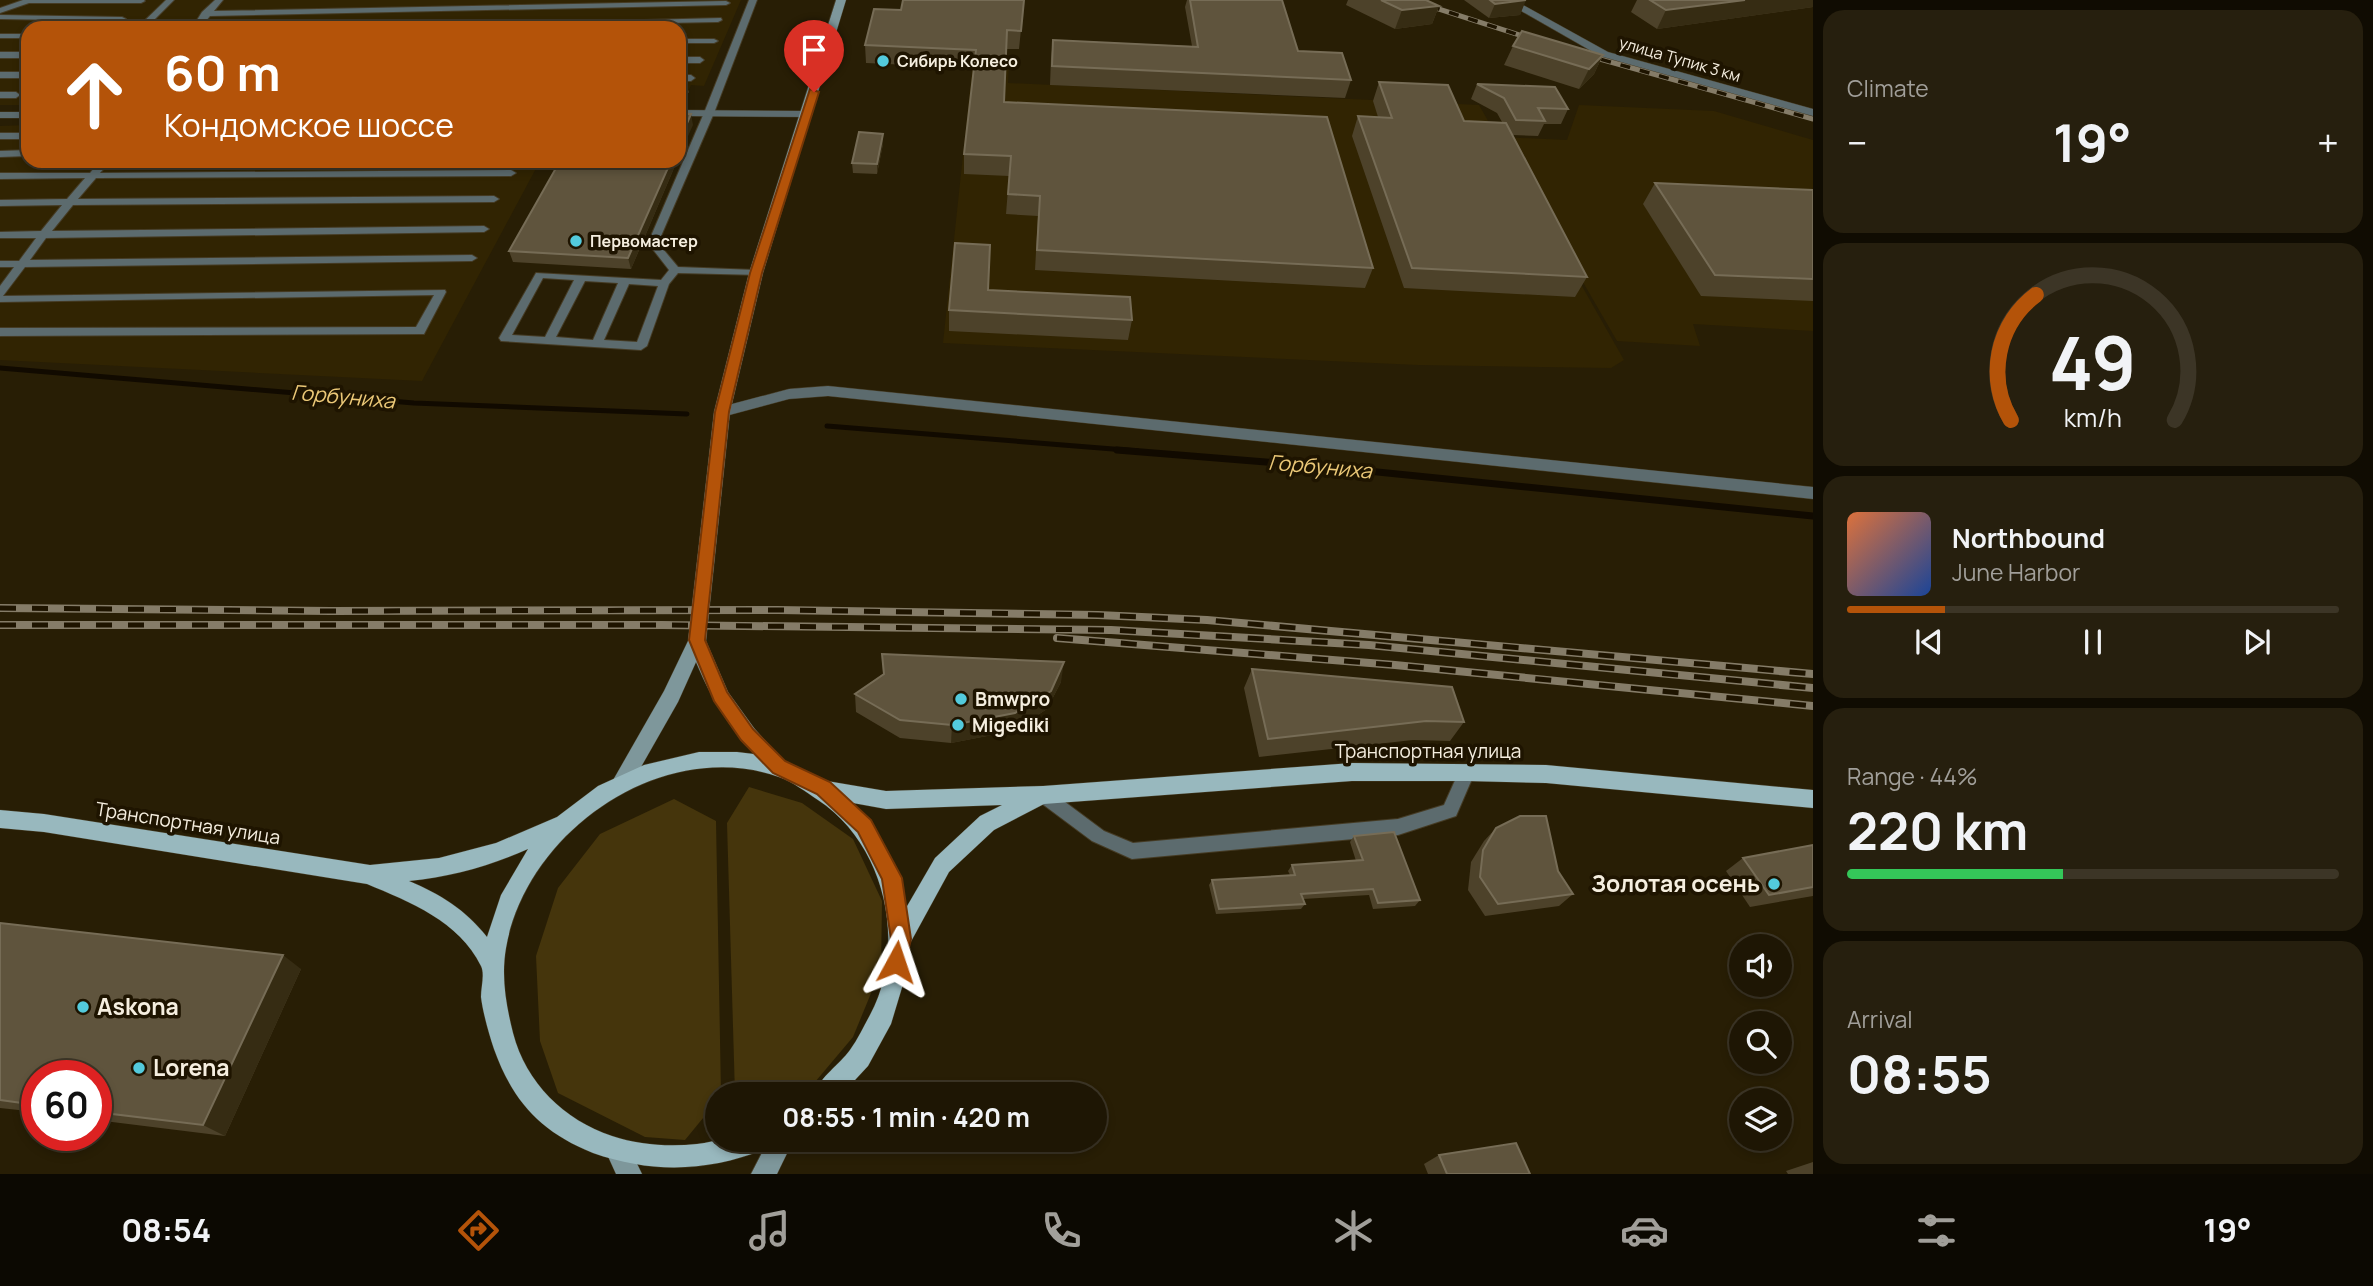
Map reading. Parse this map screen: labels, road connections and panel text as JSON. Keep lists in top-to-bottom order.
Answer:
{
  "streets": {
    "main road": ["Транспортная улица"],
    "street": ["улица Тупик 3 км"]
  },
  "water": ["Горбуниха"],
  "places": [
    "Сибирь Колесо",
    "Первомастер",
    "Bmwpro",
    "Migediki",
    "Золотая осень",
    "Askona",
    "Lorena"
  ],
  "page": {
    "tile": [
      "Climate",
      ["Range · 44%", "220 km"],
      ["Arrival", "08:55"]
    ],
    "turn": ["60 m", "Кондомское шоссе"],
    "heat": ["−", "19°", "+"],
    "song": ["Northbound", "June Harbor"],
    "limit": "60",
    "trip": "08:55 · 1 min · 420 m",
    "tabs": ["08:54", "19°"],
    "gauge": ["49", "km/h"]
  }
}
